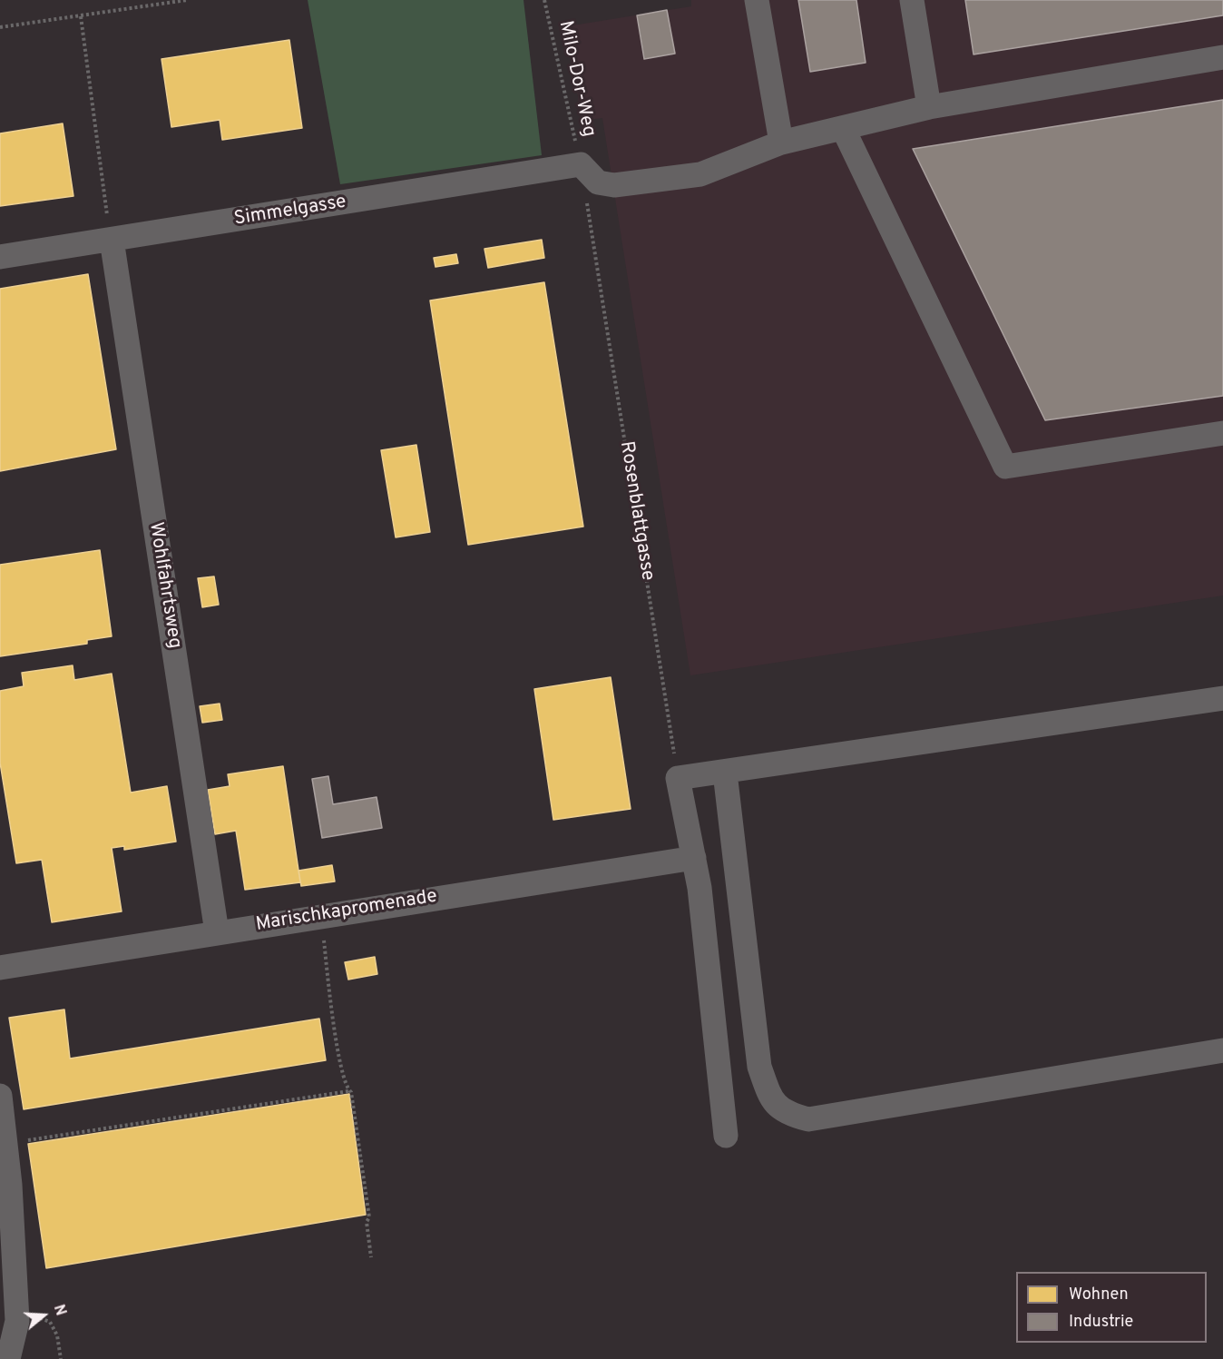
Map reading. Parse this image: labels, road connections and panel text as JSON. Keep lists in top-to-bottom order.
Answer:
{
  "streets": {
    "street": ["Simmelgasse", "Wohlfahrtsweg", "Marischkapromenade"],
    "path": ["Milo-Dor-Weg", "Rosenblattgasse"]
  },
  "crossings": [
    ["Milo-Dor-Weg", "Simmelgasse"],
    ["Milo-Dor-Weg", "Rosenblattgasse"],
    ["Simmelgasse", "Rosenblattgasse"],
    ["Simmelgasse", "Wohlfahrtsweg"],
    ["Wohlfahrtsweg", "Marischkapromenade"]
  ],
  "legend": ["Wohnen", "Industrie"],
  "north": "right"
}
